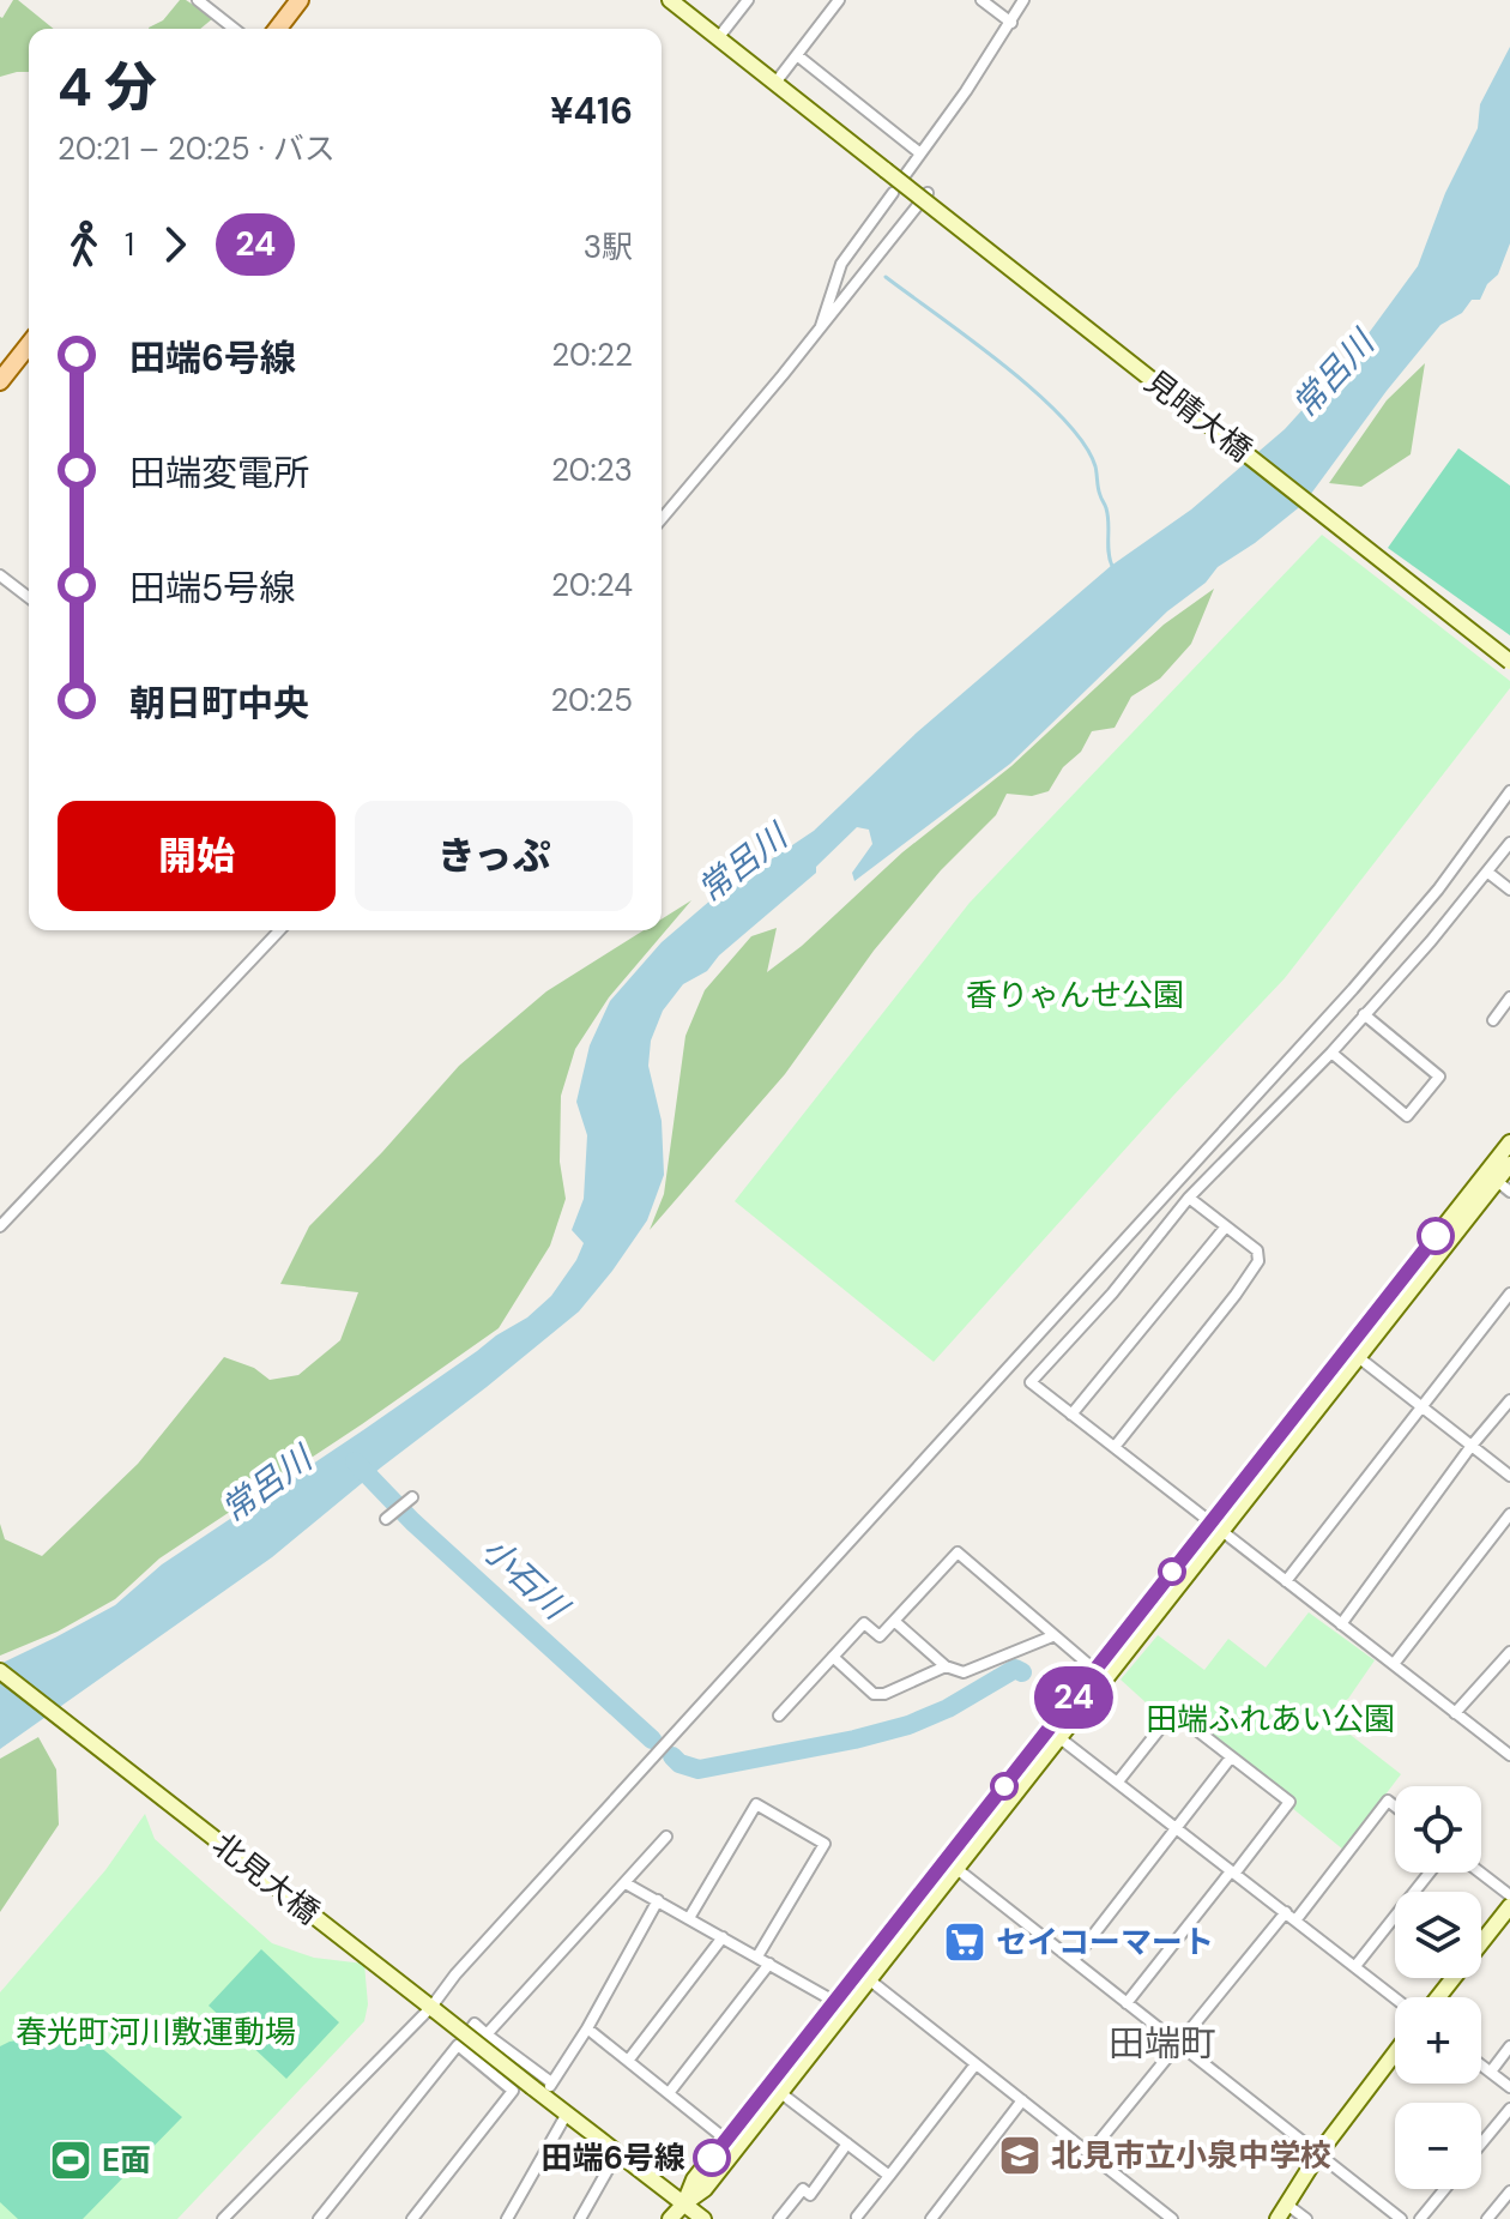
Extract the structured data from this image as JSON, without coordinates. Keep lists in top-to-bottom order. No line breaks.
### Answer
{"streets":{"street":["見晴大橋","北見大橋"]},"districts":["田端町"],"water":["常呂川","小石川"],"parks":["香りゃんせ公園","田端ふれあい公園","春光町河川敷運動場"],"places":{"supermarket":["セイコーマート"],"school or university":["北見市立小泉中学校"],"other":["田端6号線"],"sports":["E面"]},"lines":["bus line 24"],"page":{"on_map":"24","heading":["4 分","20:21 – 20:25 · バス","¥416"],"legs":["1","24","3駅"],"list":[{"name":"田端6号線","value":"20:22"},{"name":"田端変電所","value":"20:23"},{"name":"田端5号線","value":"20:24"},{"name":"朝日町中央","value":"20:25"}],"buttons":["開始","きっぷ"],"map_buttons":["+","−"]}}
